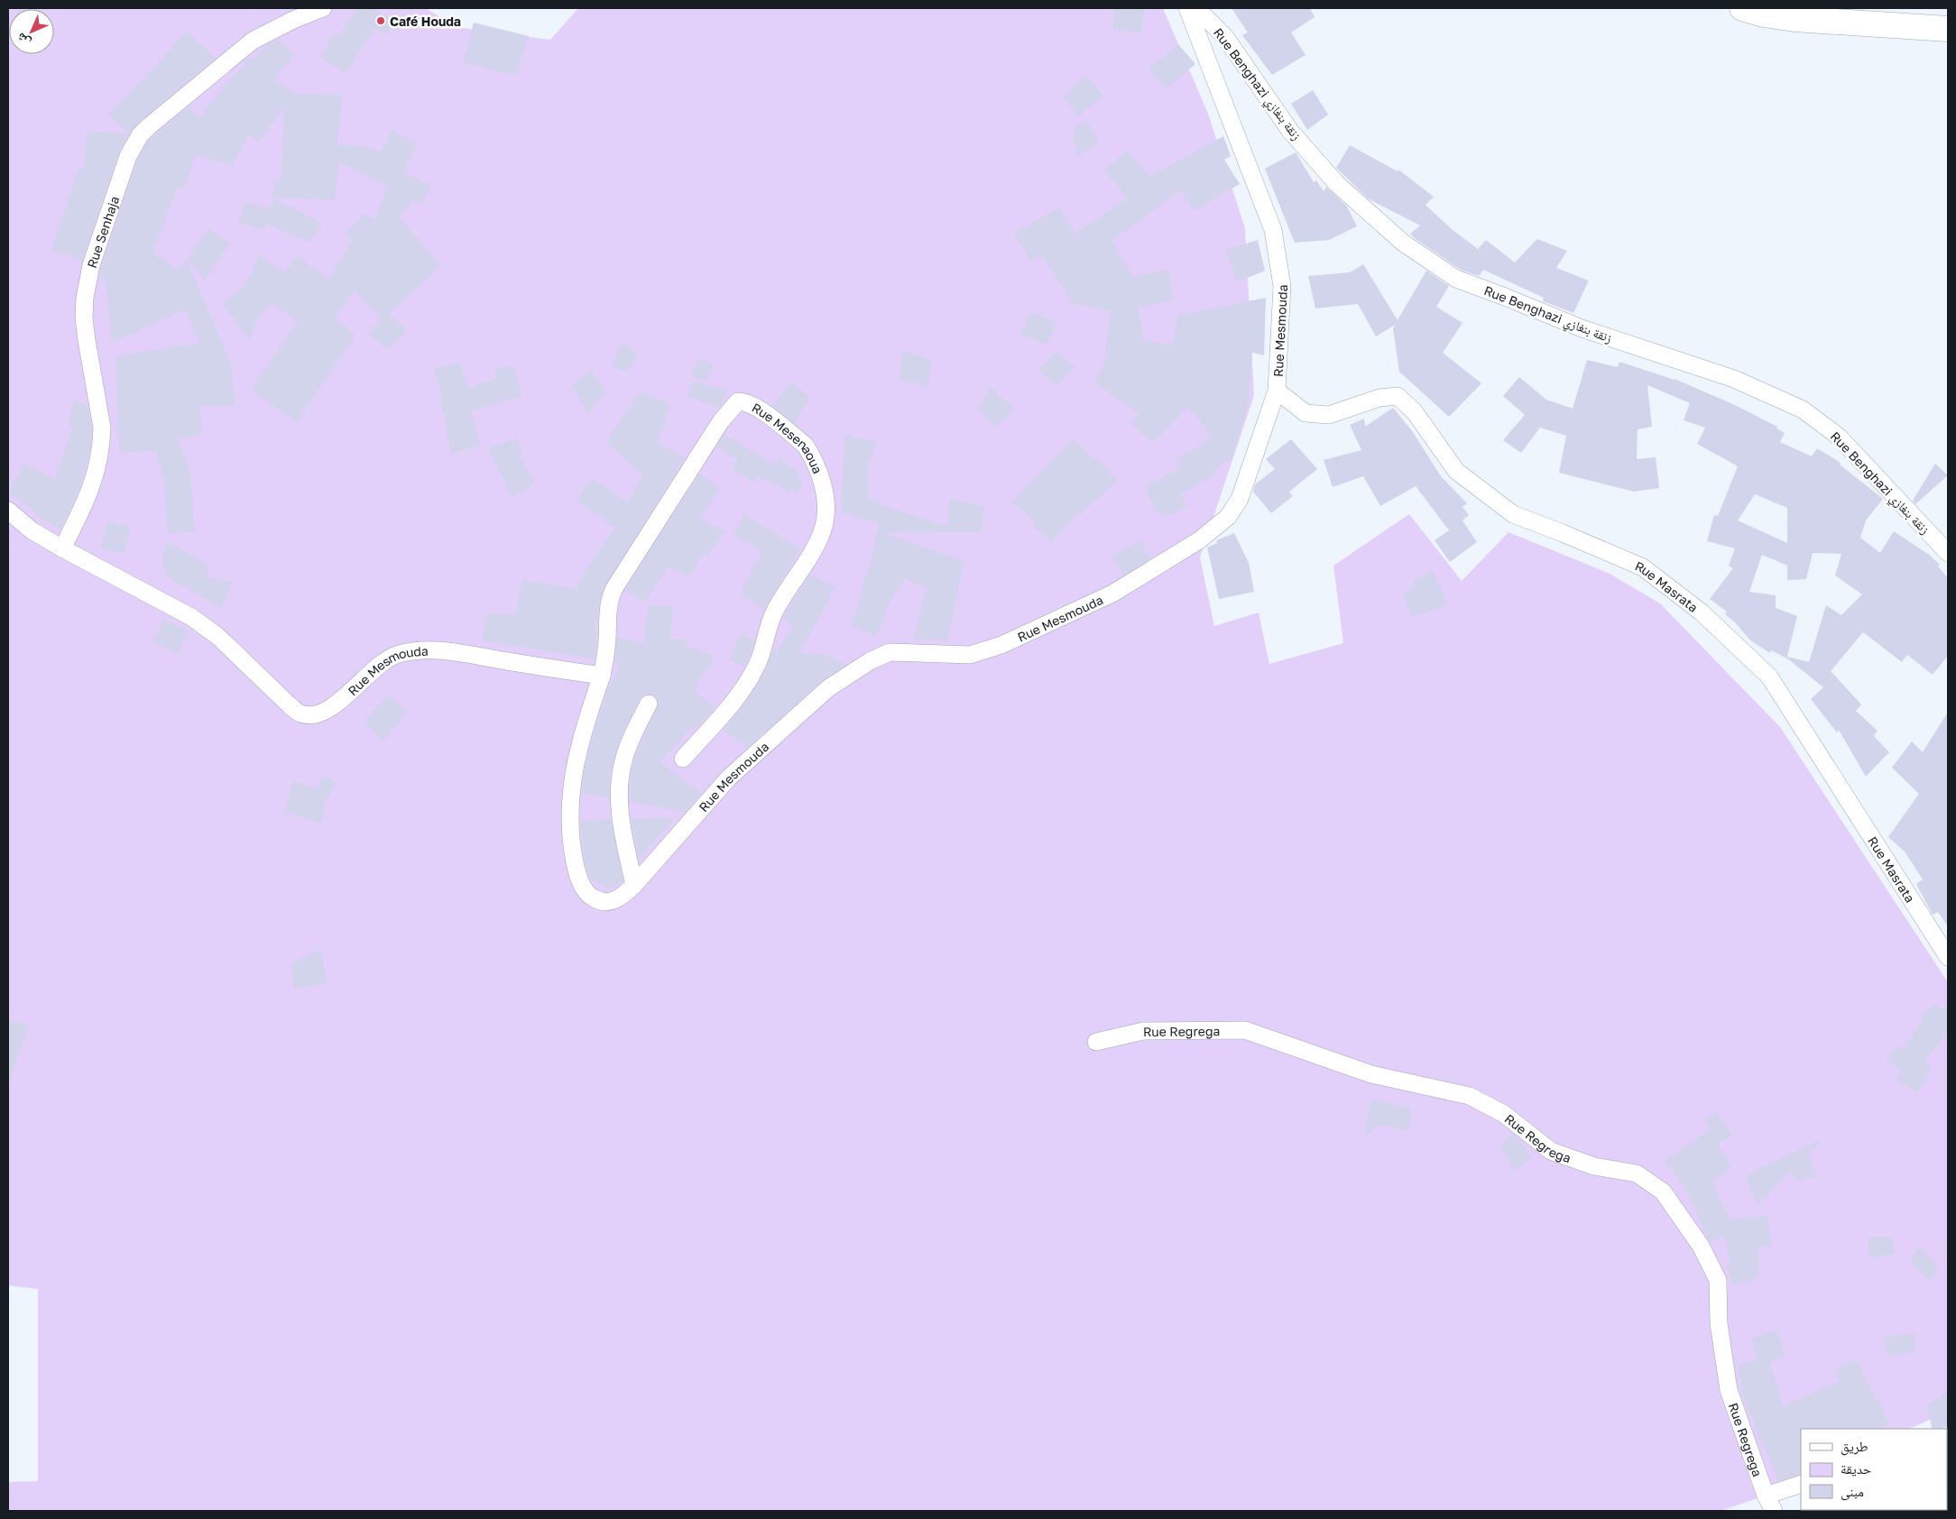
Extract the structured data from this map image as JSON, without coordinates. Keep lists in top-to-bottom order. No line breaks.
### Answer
{"streets":{"street":["Rue Benghazi زنقة بنغازي","Rue Senhaja","Rue Mesmouda","Rue Mesenaoua","Rue Masrata","Rue Regrega"]},"crossings":[["Rue Senhaja","Rue Mesmouda"],["Rue Mesmouda","Rue Mesenaoua"],["Rue Mesmouda","Rue Masrata"]],"places":["Café Houda"],"legend":["طريق","حديقة","مبنى"],"north":"bottom left"}
